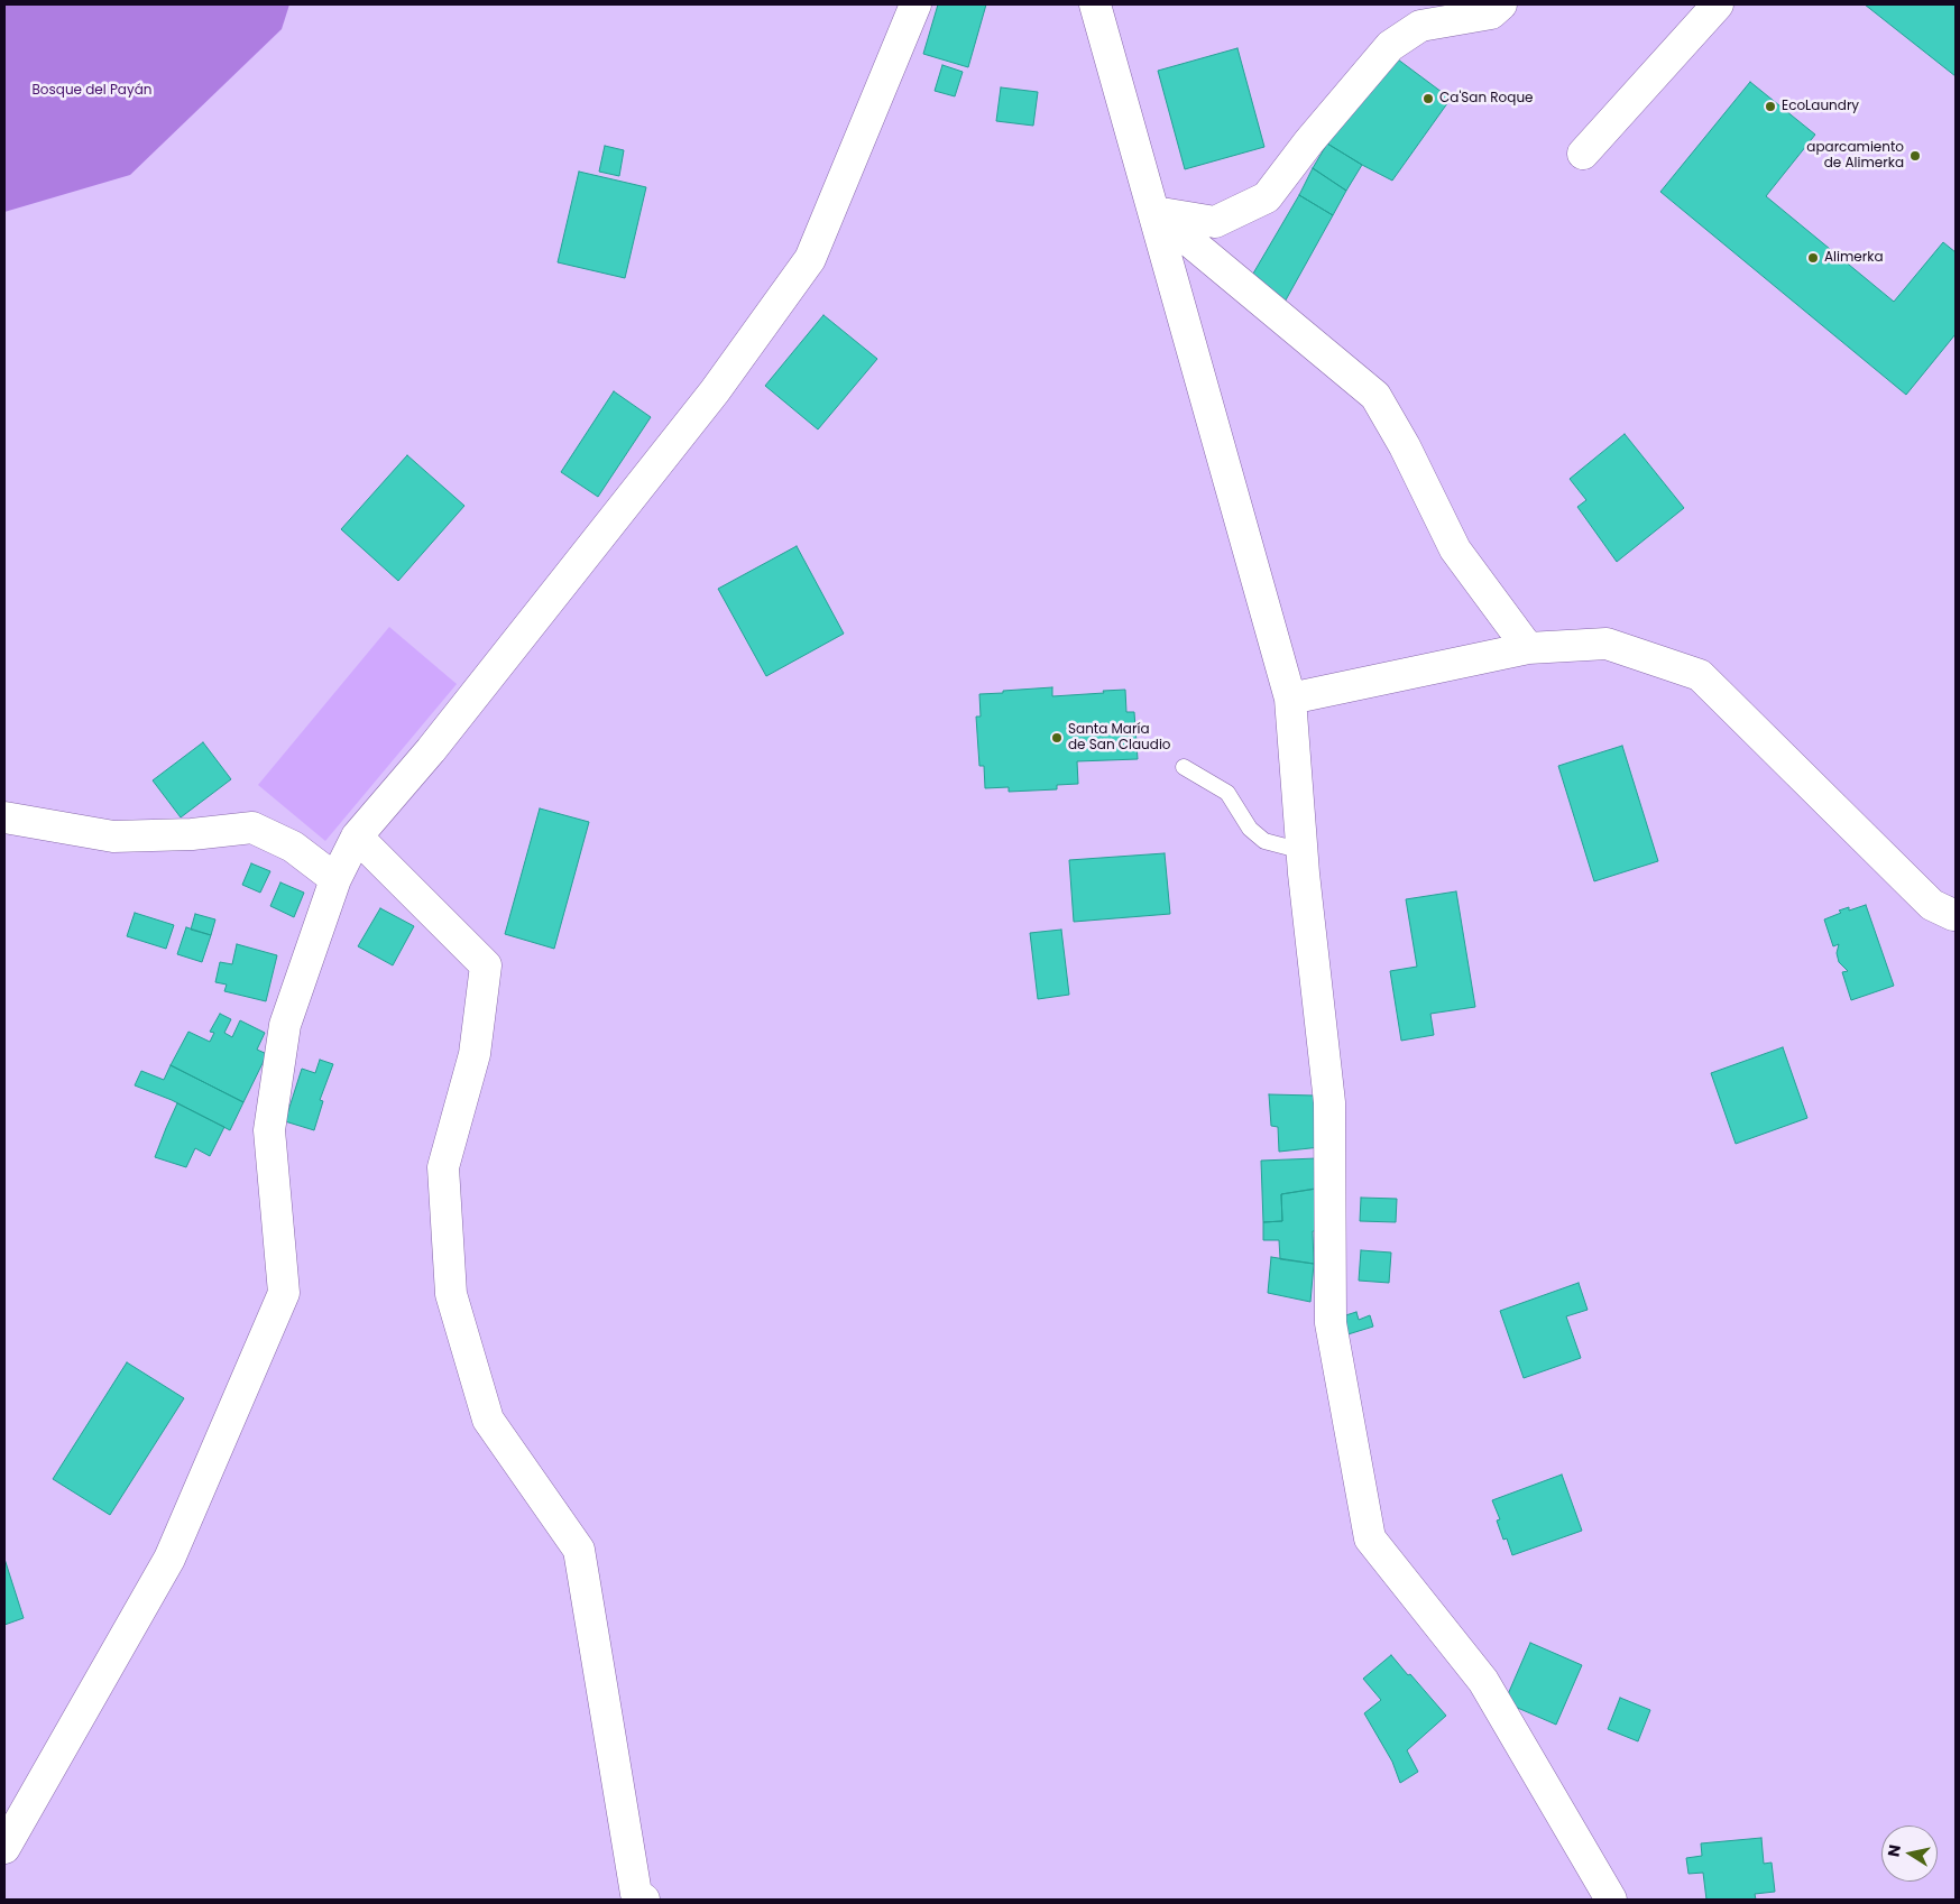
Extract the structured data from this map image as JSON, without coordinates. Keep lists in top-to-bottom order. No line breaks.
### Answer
{"parks":["Bosque del Payán"],"places":["Ca'San Roque","EcoLaundry","aparcamiento de Alimerka","Alimerka","Santa María de San Claudio"],"north":"left"}
